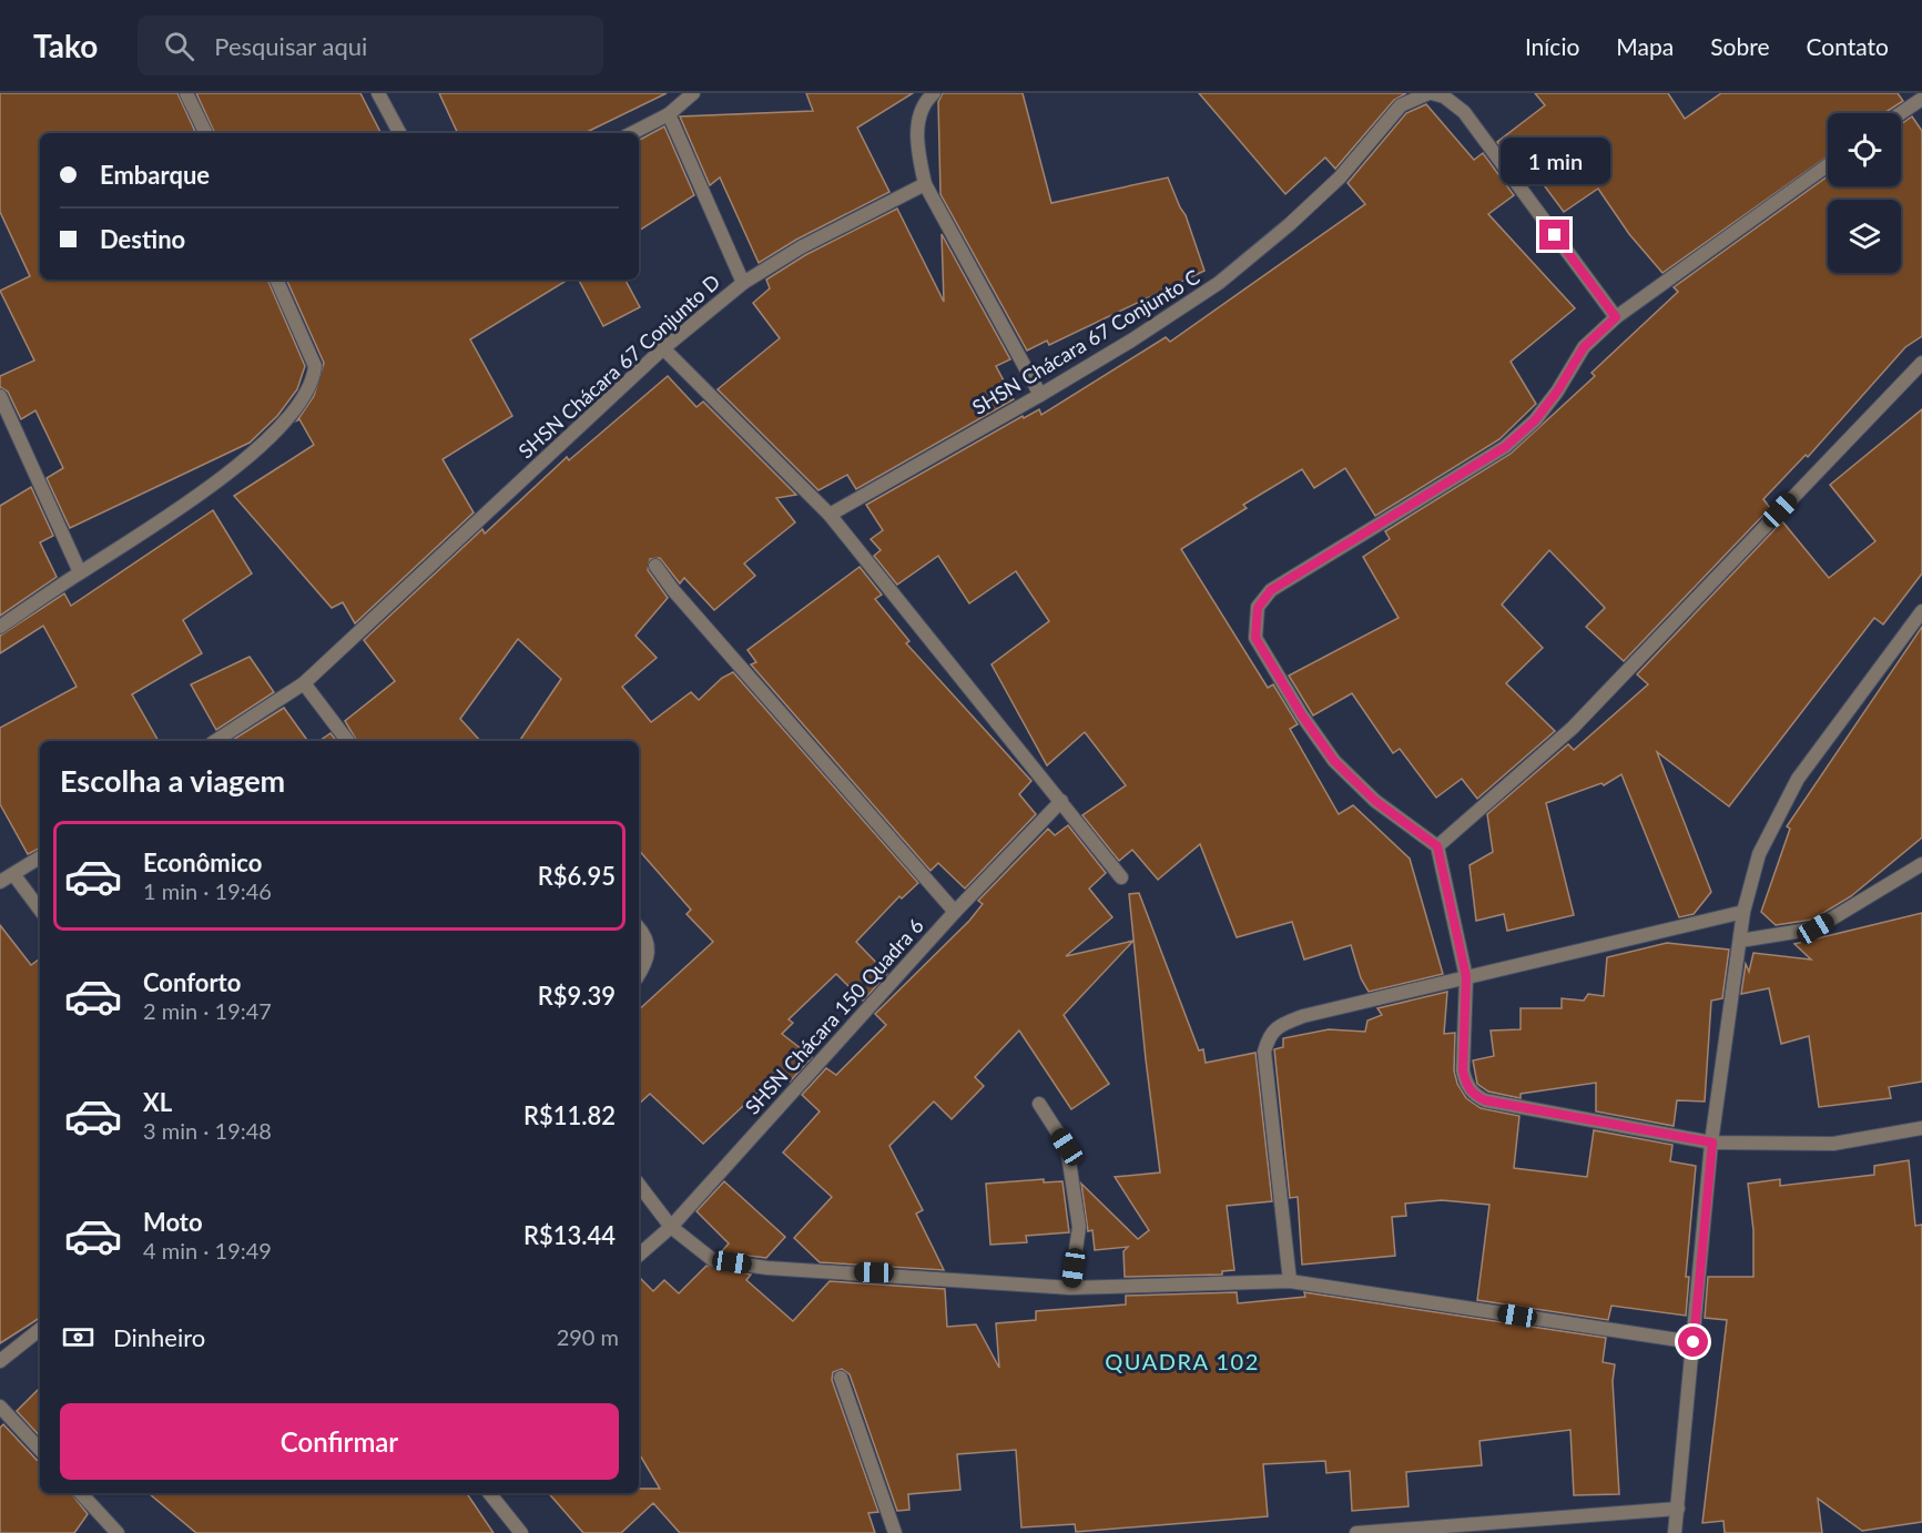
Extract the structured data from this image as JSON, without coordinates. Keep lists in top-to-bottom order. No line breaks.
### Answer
{"streets":{"street":["SHSN Chácara 67 Conjunto C","SHSN Chácara 67 Conjunto D","SHSN Chácara 150 Quadra 6"]},"districts":["QUADRA 102"],"page":{"header":"Tako","search":"Pesquisar aqui","nav":["Início","Mapa","Sobre","Contato"],"banner":["Embarque","Destino"],"bubble":"1 min","heading":"Escolha a viagem","list":[{"name":"Econômico","note":"1 min · 19:46","value":"R$6.95"},{"name":"Conforto","note":"2 min · 19:47","value":"R$9.39"},{"name":"XL","note":"3 min · 19:48","value":"R$11.82"},{"name":"Moto","note":"4 min · 19:49","value":"R$13.44"}],"pay":["Dinheiro","290 m"],"buttons":"Confirmar"}}
